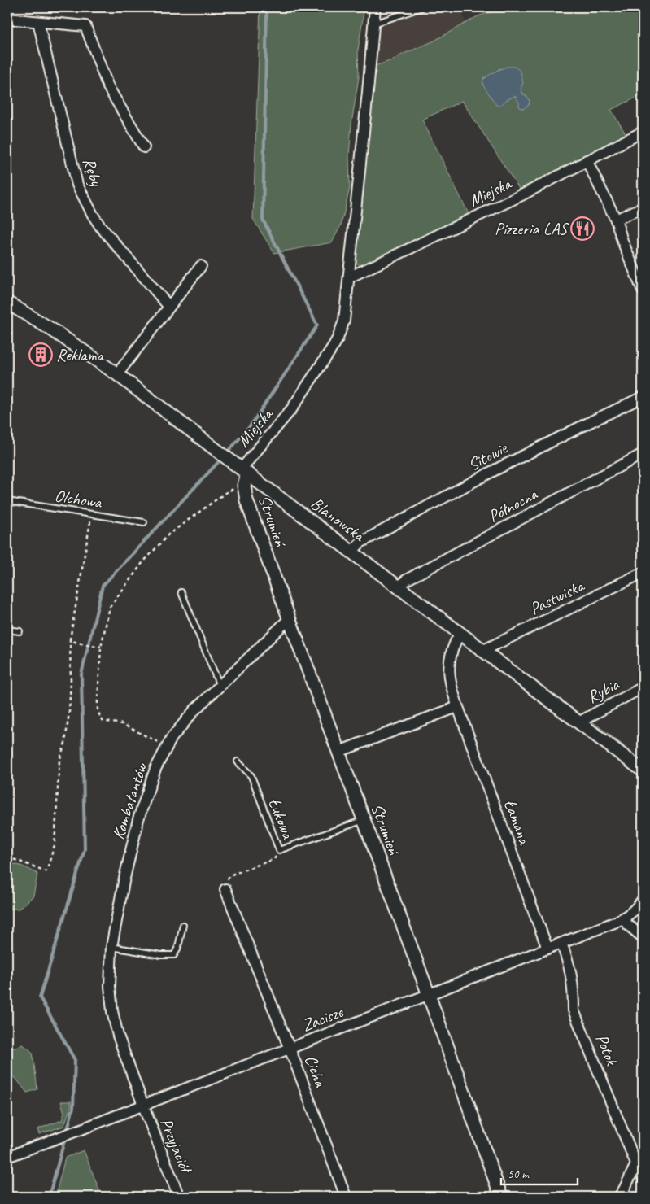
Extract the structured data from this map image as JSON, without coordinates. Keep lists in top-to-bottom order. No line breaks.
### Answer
{"streets":{"street":["Ręby","Miejska","Sitowie","Północna","Blanowska","Strumień","Pastwiska","Rybia","Kombatantów","Łamana","Zacisze","Potok","Cicha","Przyjaciół"],"lane":["Olchowa","Łukowa"]},"crossings":[["Miejska","Blanowska"],["Miejska","Strumień"],["Sitowie","Blanowska"],["Północna","Blanowska"],["Blanowska","Strumień"],["Blanowska","Pastwiska"],["Blanowska","Rybia"],["Blanowska","Łamana"],["Strumień","Kombatantów"],["Strumień","Łukowa"],["Strumień","Zacisze"],["Kombatantów","Zacisze"],["Kombatantów","Przyjaciół"],["Łamana","Zacisze"],["Zacisze","Potok"],["Zacisze","Cicha"],["Zacisze","Przyjaciół"]],"places":{"restaurant":["Pizzeria LAS"],"building":["Reklama"]},"scale_bar":"50 m"}
